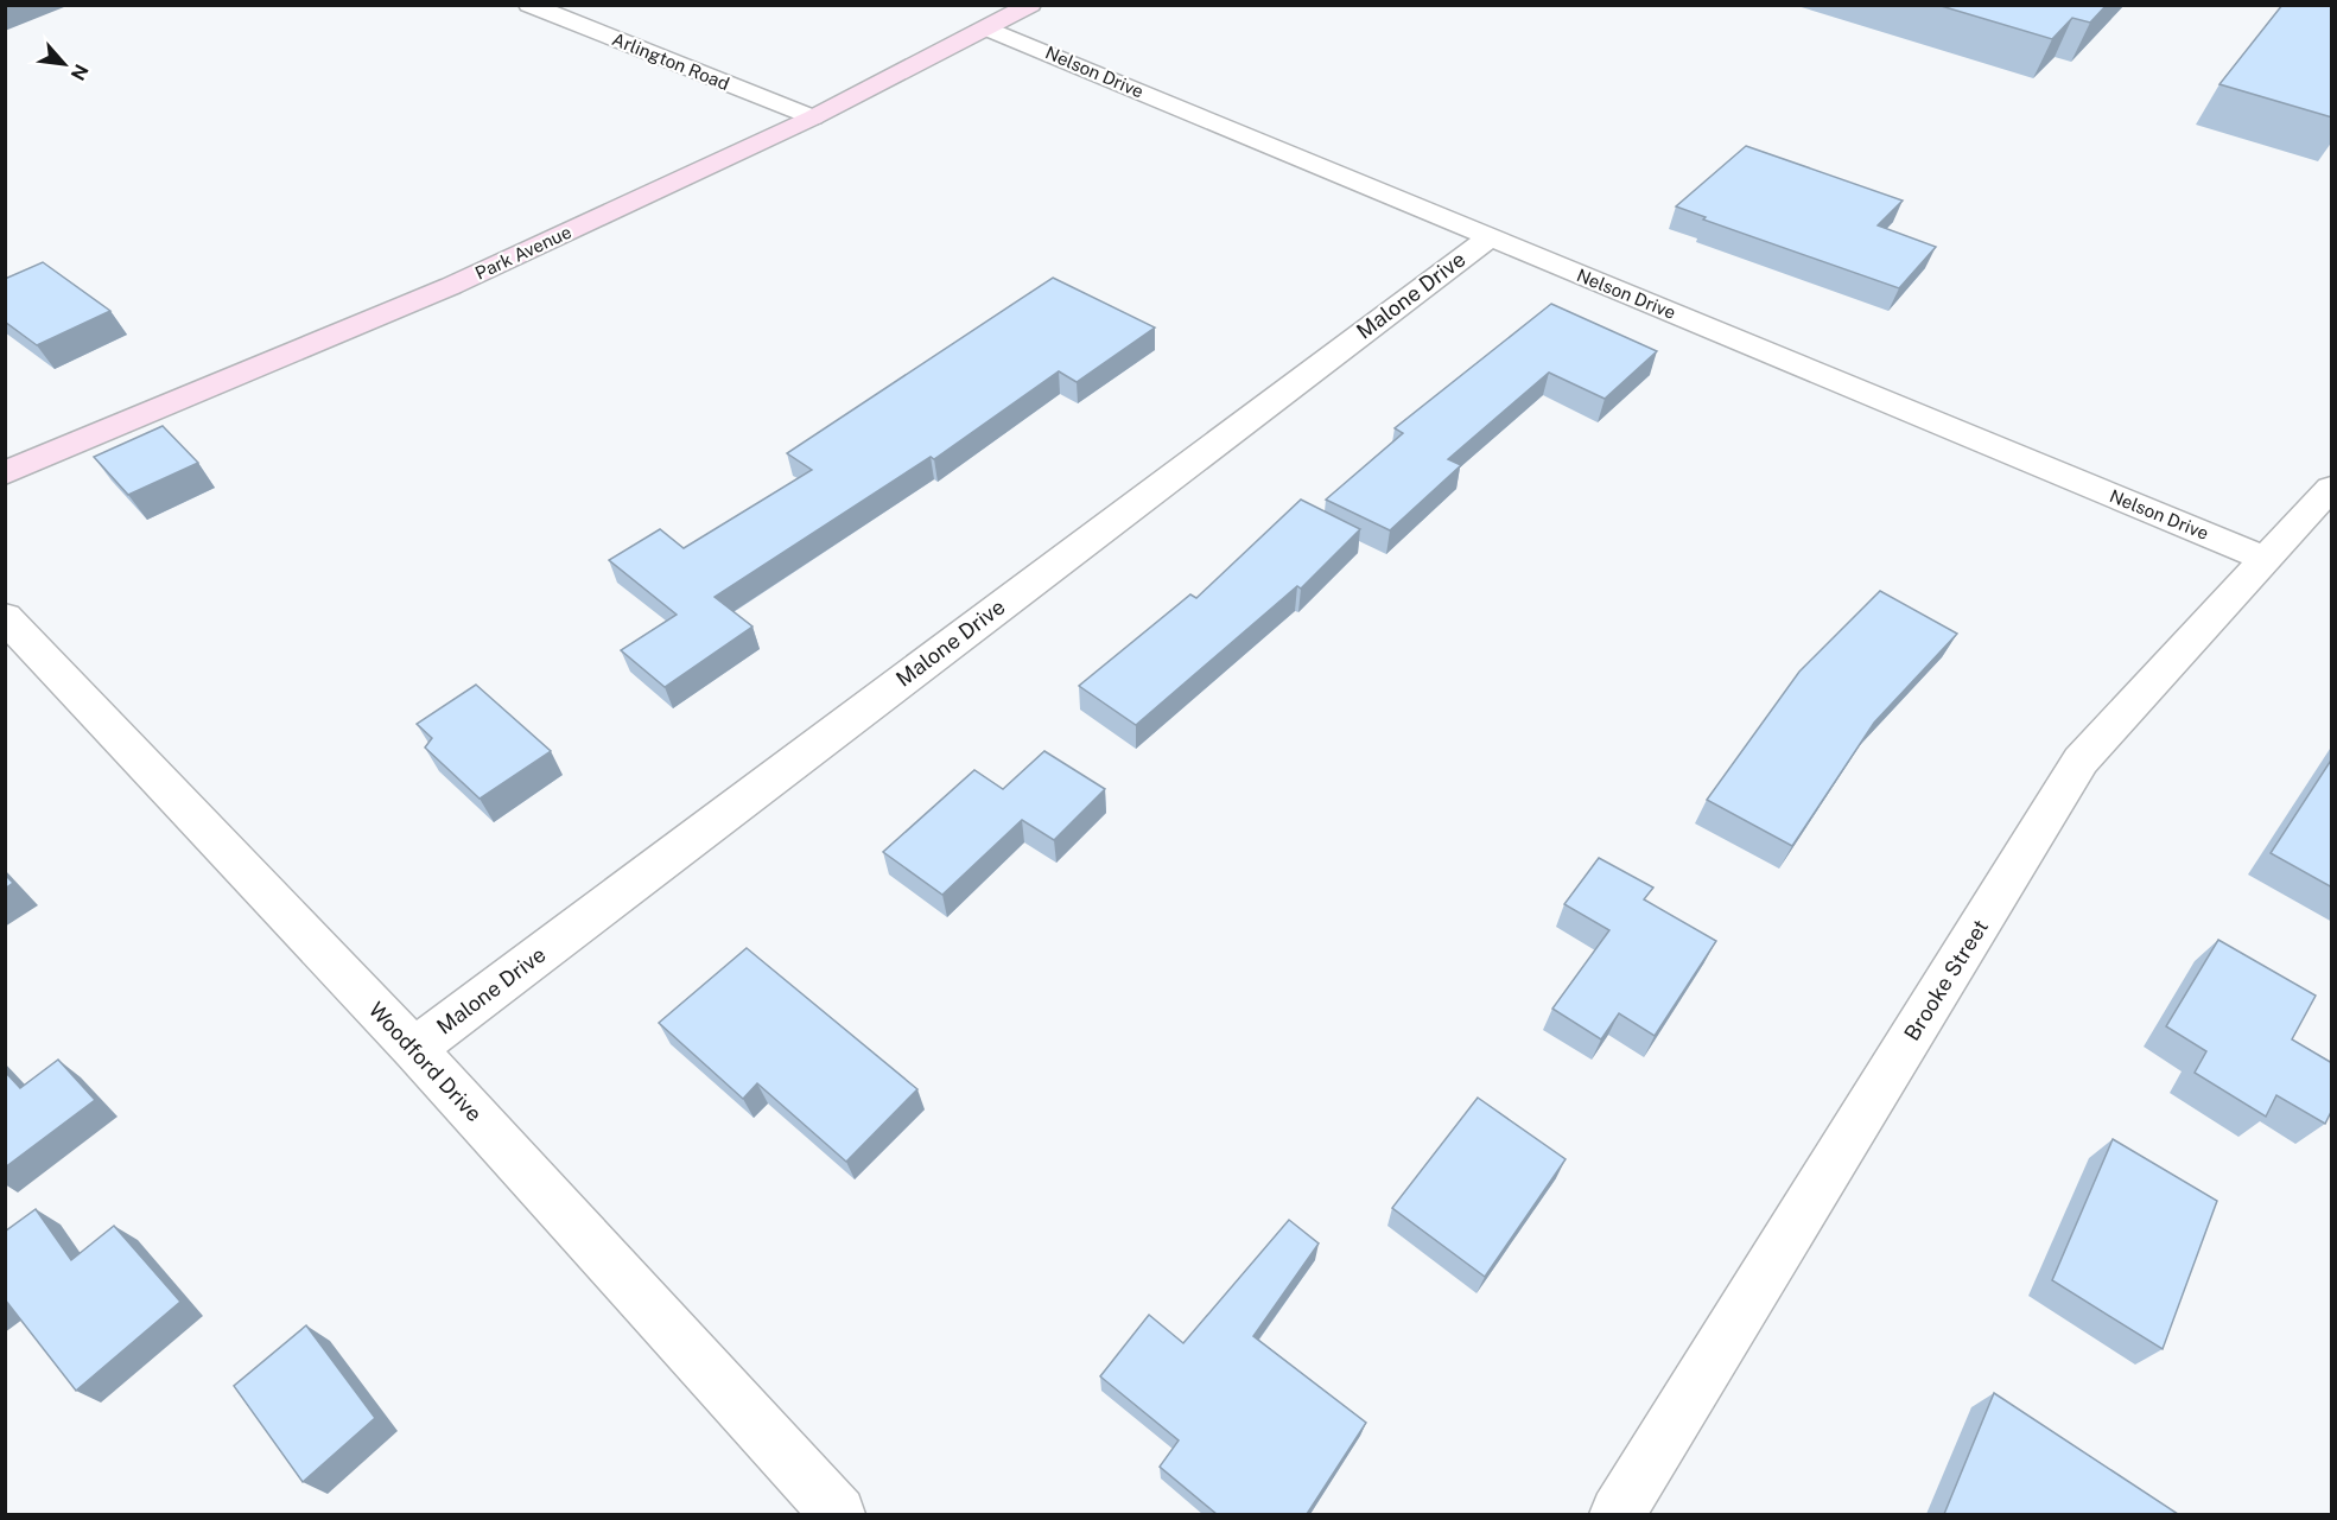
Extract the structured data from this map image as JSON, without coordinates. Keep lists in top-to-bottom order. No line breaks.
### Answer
{"streets":{"street":["Arlington Road","Nelson Drive","Park Avenue","Malone Drive","Brooke Street","Woodford Drive"]},"crossings":[["Arlington Road","Park Avenue"],["Nelson Drive","Park Avenue"],["Nelson Drive","Malone Drive"],["Nelson Drive","Brooke Street"],["Malone Drive","Woodford Drive"]],"north":"bottom right"}
